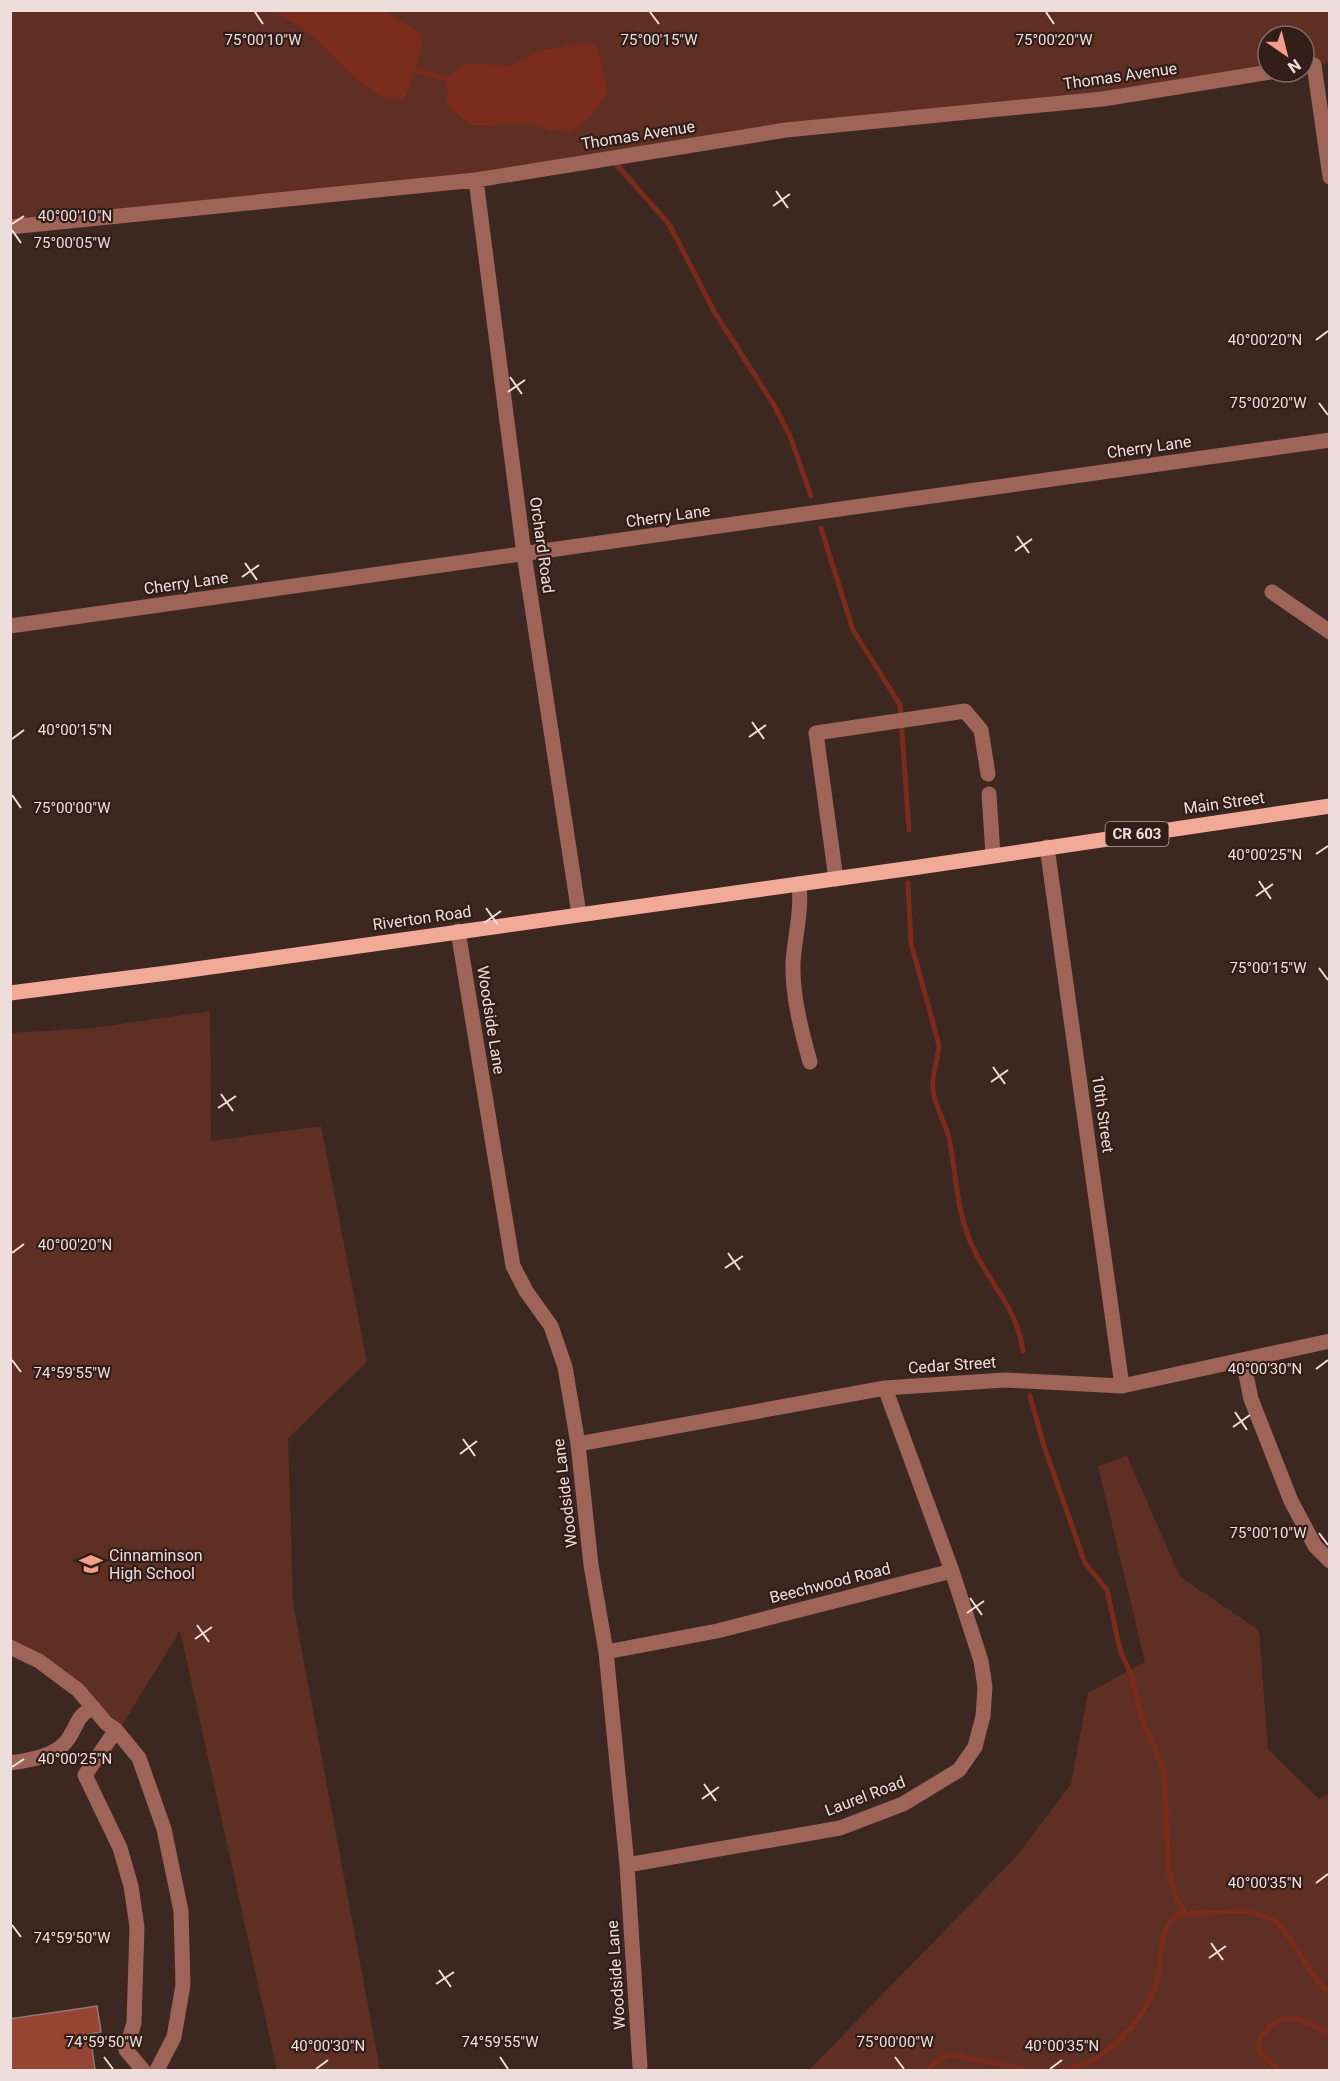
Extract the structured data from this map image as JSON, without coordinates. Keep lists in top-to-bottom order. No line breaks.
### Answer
{"streets":{"main road":["Main Street","CR 603","Riverton Road"],"street":["Thomas Avenue","Cherry Lane","Orchard Road","Woodside Lane","10th Street","Cedar Street","Beechwood Road","Laurel Road"]},"crossings":[["Thomas Avenue","Orchard Road"],["Cherry Lane","Orchard Road"],["Orchard Road","Riverton Road"],["Main Street","Riverton Road"],["Main Street","10th Street"],["Riverton Road","Woodside Lane"],["Woodside Lane","Cedar Street"],["Woodside Lane","Beechwood Road"],["Woodside Lane","Laurel Road"],["10th Street","Cedar Street"],["Cedar Street","Laurel Road"],["Beechwood Road","Laurel Road"]],"places":{"school or university":["Cinnaminson High School"]},"north":"bottom right","coordinates":["75°00'10\"W","75°00'15\"W","75°00'20\"W","40°00'10\"N","75°00'05\"W","40°00'20\"N","40°00'15\"N","75°00'00\"W","40°00'25\"N","40°00'30\"N","74°59'55\"W","40°00'35\"N","74°59'50\"W"]}
